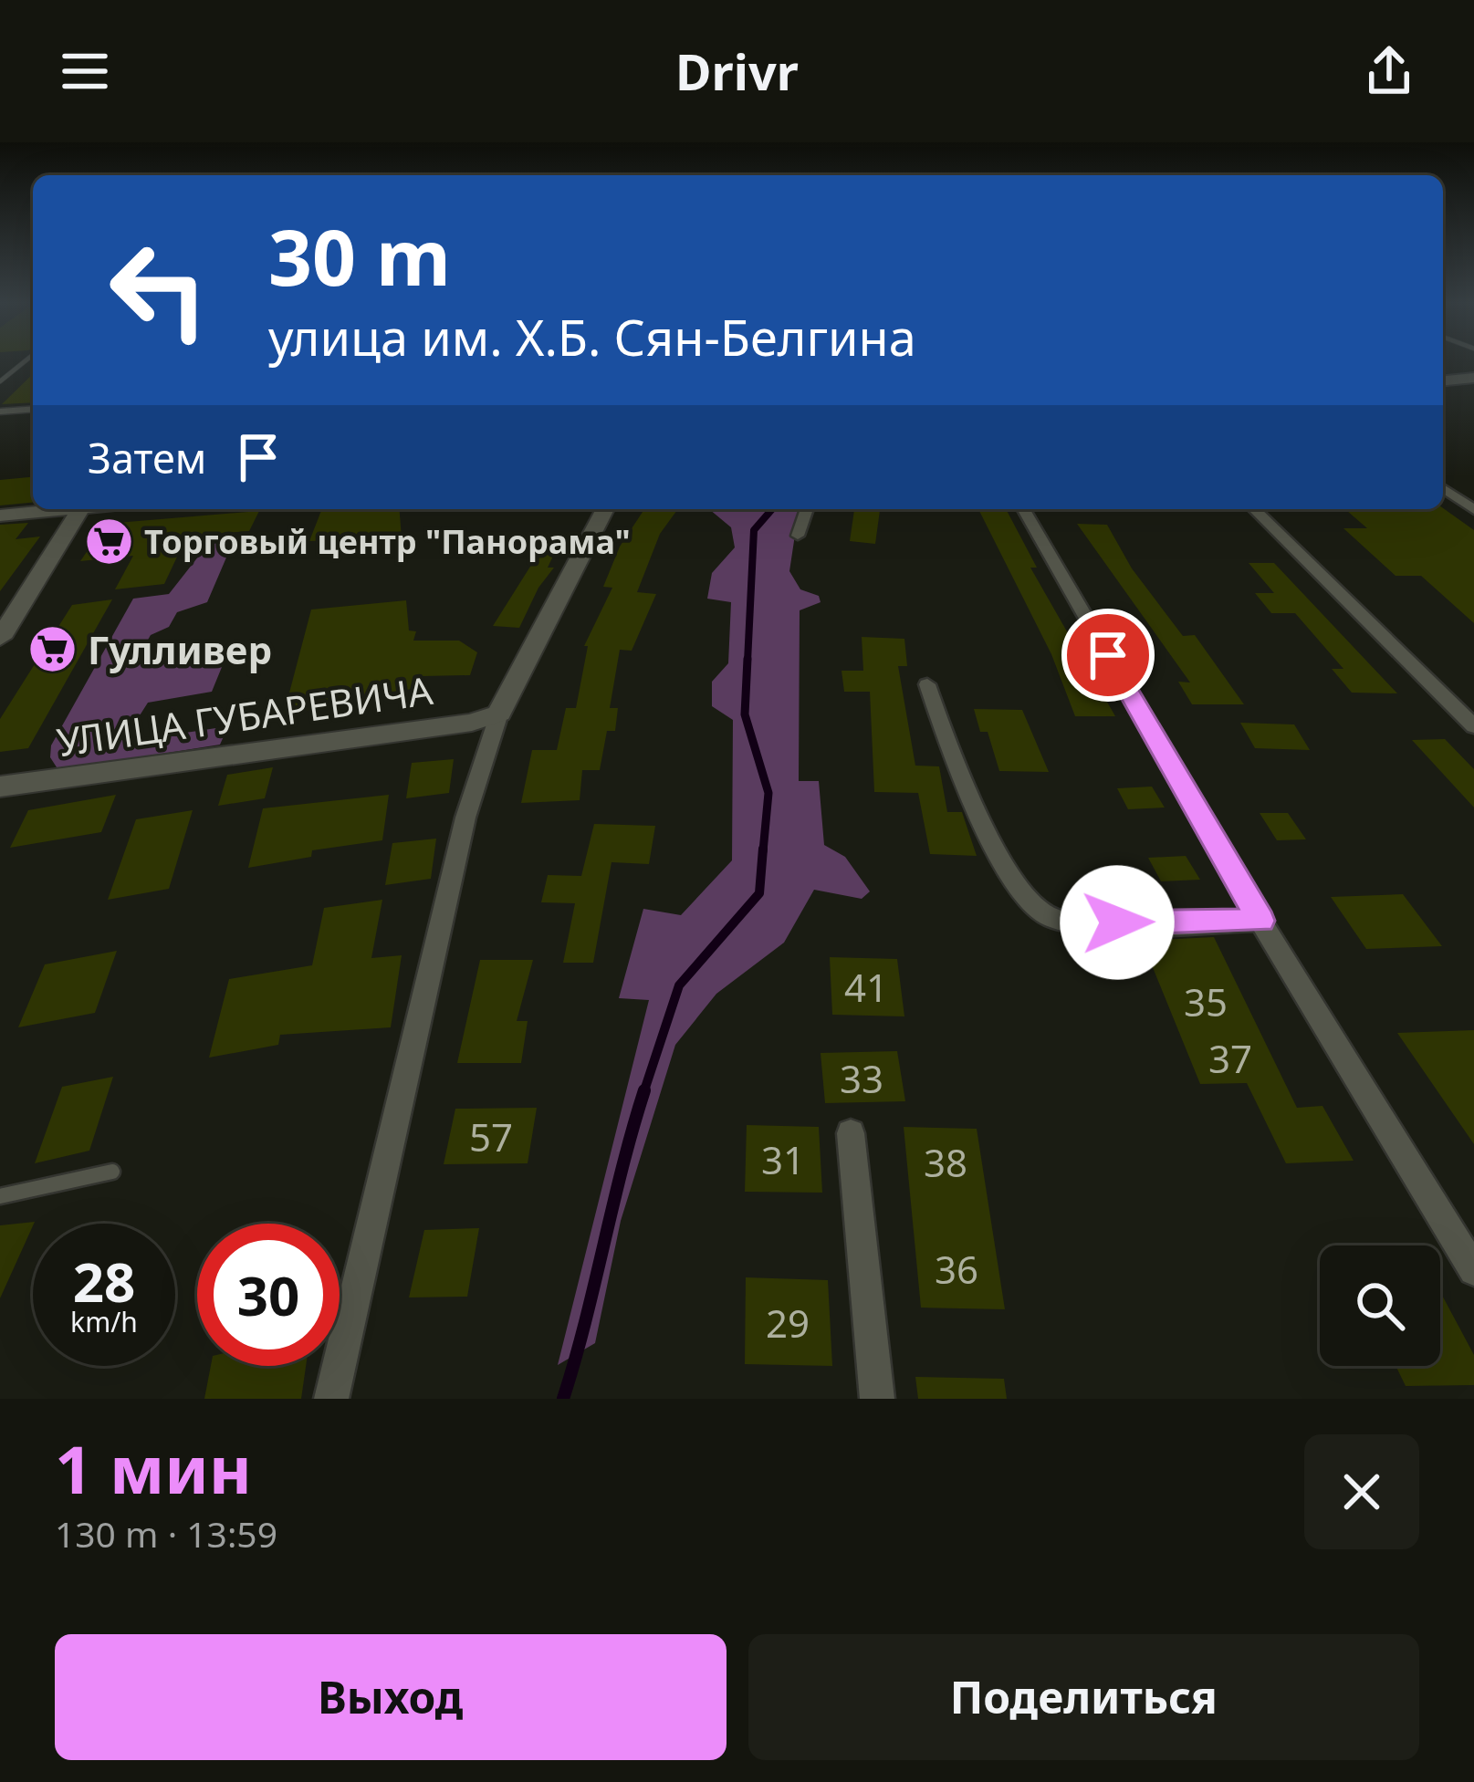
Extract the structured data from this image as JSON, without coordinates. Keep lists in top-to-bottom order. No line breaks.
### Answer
{"streets":{"street":["УЛИЦА ГУБАРЕВИЧА"]},"places":{"supermarket":["Торговый центр \"Панорама\"","Гулливер"]},"house_numbers":["41","35","37","33","57","31","38","36","29"],"page":{"header":"Drivr","turn":["30 m","улица им. Х.Б. Сян-Белгина"],"then":"Затем","speed":"28 km/h","limit":"30","heading":["1 мин","130 m · 13:59"],"buttons":["Выход","Поделиться"]}}
